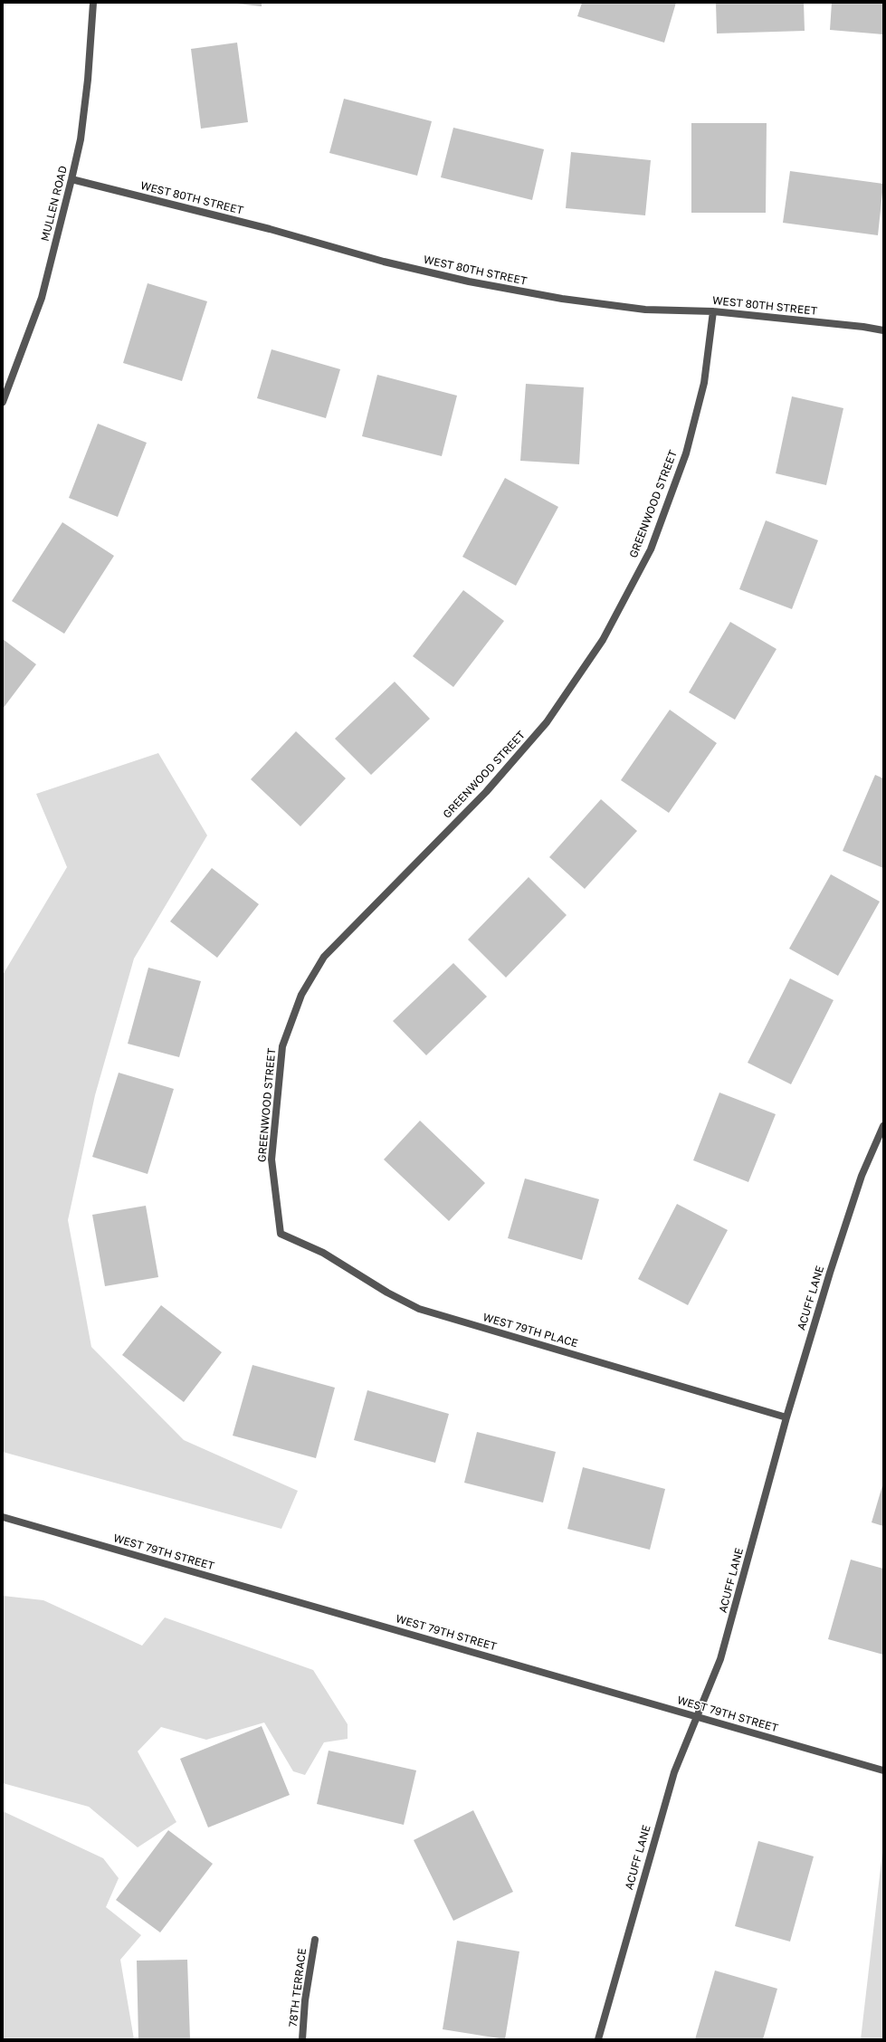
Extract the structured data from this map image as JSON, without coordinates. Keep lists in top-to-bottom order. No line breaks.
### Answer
{"streets":{"street":["WEST 80TH STREET","MULLEN ROAD","GREENWOOD STREET","ACUFF LANE","WEST 79TH PLACE","WEST 79TH STREET","78TH TERRACE"]},"crossings":[["WEST 80TH STREET","MULLEN ROAD"],["WEST 80TH STREET","GREENWOOD STREET"],["GREENWOOD STREET","WEST 79TH PLACE"],["ACUFF LANE","WEST 79TH PLACE"],["ACUFF LANE","WEST 79TH STREET"]]}
